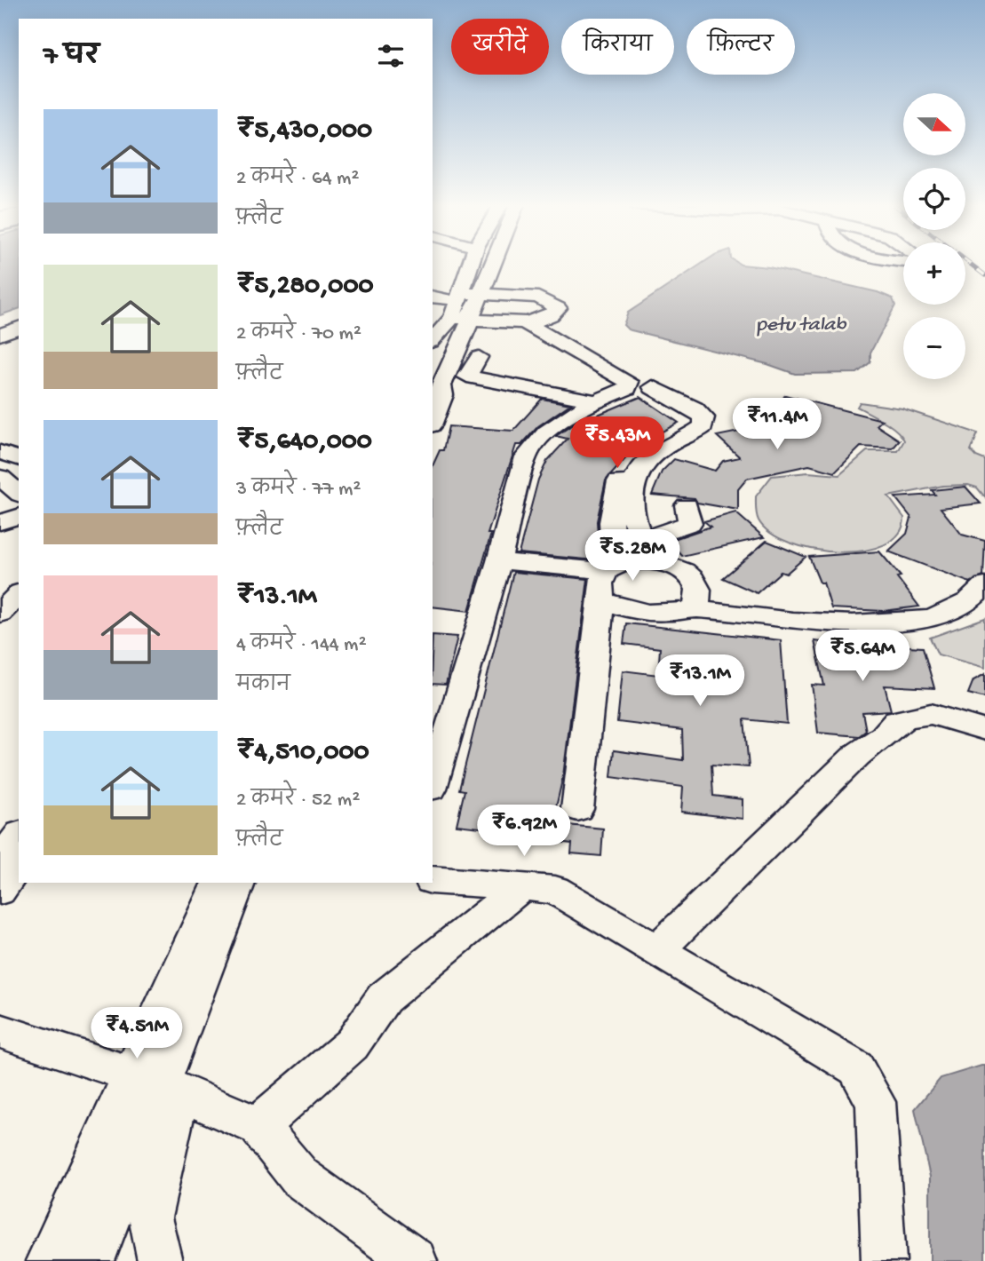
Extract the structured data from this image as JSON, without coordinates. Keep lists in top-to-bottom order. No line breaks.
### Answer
{"water":["petu talab"],"north":"right","page":{"chip":["खरीदें","किराया","फ़िल्टर"],"heading":"7 घर","map_buttons":["+","−"],"list":[{"name":"₹5,430,000","note":"2 कमरे · 64 m² · फ़्लैट"},{"name":"₹5,280,000","note":"2 कमरे · 70 m² · फ़्लैट"},{"name":"₹5,640,000","note":"3 कमरे · 77 m² · फ़्लैट"},{"name":"₹13.1M","note":"4 कमरे · 144 m² · मकान"},{"name":"₹4,510,000","note":"2 कमरे · 52 m² · फ़्लैट"}],"price":["₹11.4M","₹5.43M","₹5.28M","₹5.64M","₹13.1M","₹6.92M","₹4.51M"]}}
